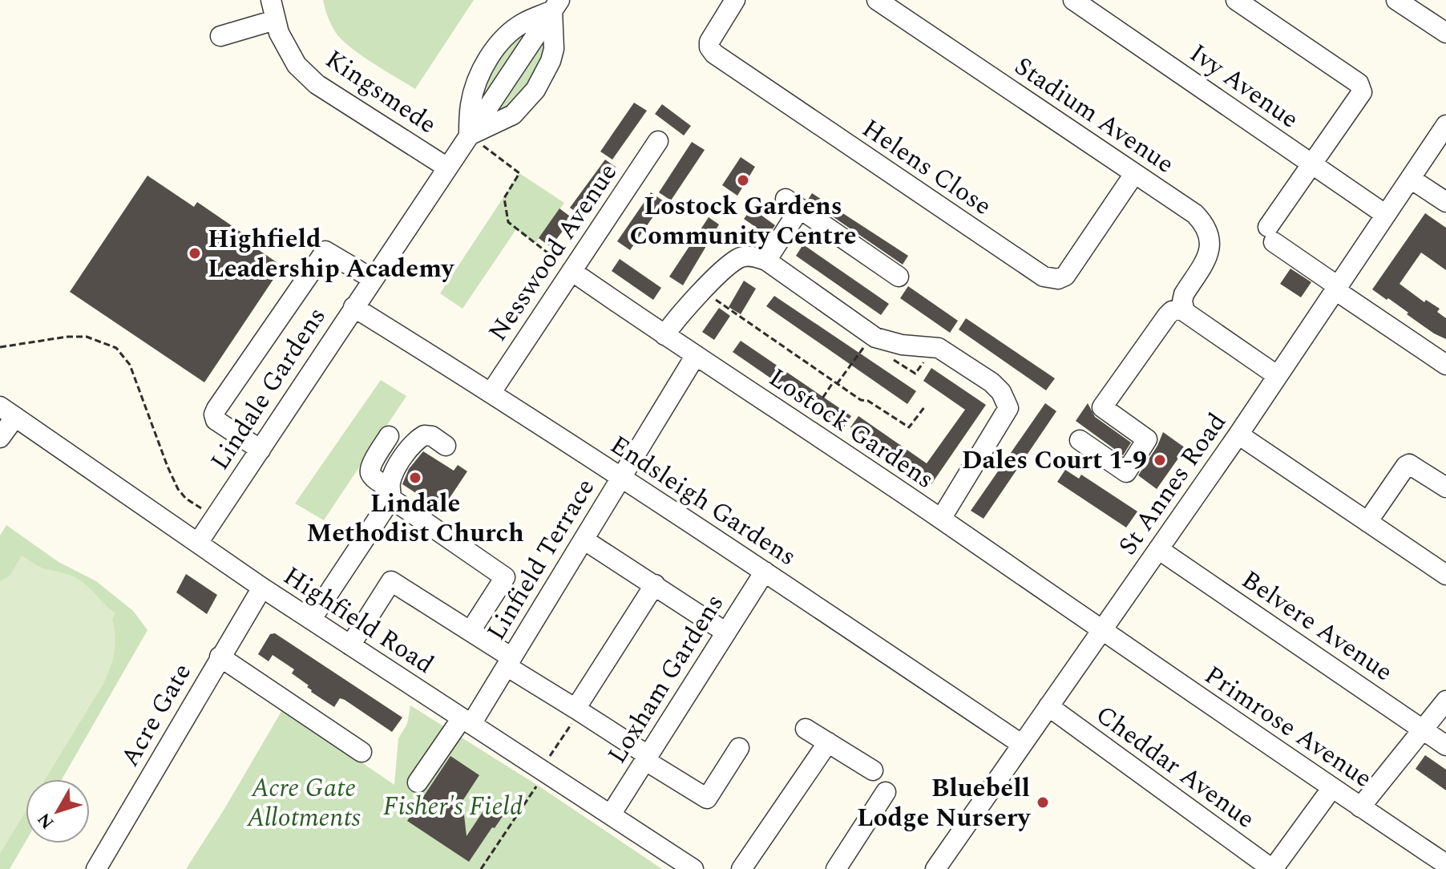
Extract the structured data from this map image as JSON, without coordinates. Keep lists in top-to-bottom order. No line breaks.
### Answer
{"streets":{"street":["Ivy Avenue","Kingsmede","Stadium Avenue","Helens Close","Nesswood Avenue","Lindale Gardens","Lostock Gardens","St Annes Road","Endsleigh Gardens","Linfield Terrace","Highfield Road","Belvere Avenue","Loxham Gardens","Acre Gate","Primrose Avenue","Cheddar Avenue"]},"crossings":[["Ivy Avenue","St Annes Road"],["Kingsmede","Lindale Gardens"],["Stadium Avenue","Helens Close"],["Nesswood Avenue","Lostock Gardens"],["Nesswood Avenue","Endsleigh Gardens"],["Lindale Gardens","Endsleigh Gardens"],["Lindale Gardens","Highfield Road"],["Lostock Gardens","St Annes Road"],["Lostock Gardens","Linfield Terrace"],["Lostock Gardens","Primrose Avenue"],["St Annes Road","Endsleigh Gardens"],["St Annes Road","Belvere Avenue"],["St Annes Road","Primrose Avenue"],["St Annes Road","Cheddar Avenue"],["Endsleigh Gardens","Linfield Terrace"],["Endsleigh Gardens","Loxham Gardens"],["Linfield Terrace","Highfield Road"],["Highfield Road","Loxham Gardens"],["Highfield Road","Acre Gate"]],"parks":["Acre Gate Allotments","Fisher's Field"],"places":["Lostock Gardens Community Centre","Highfield Leadership Academy","Dales Court 1-9","Lindale Methodist Church","Bluebell Lodge Nursery"],"north":"bottom left"}
